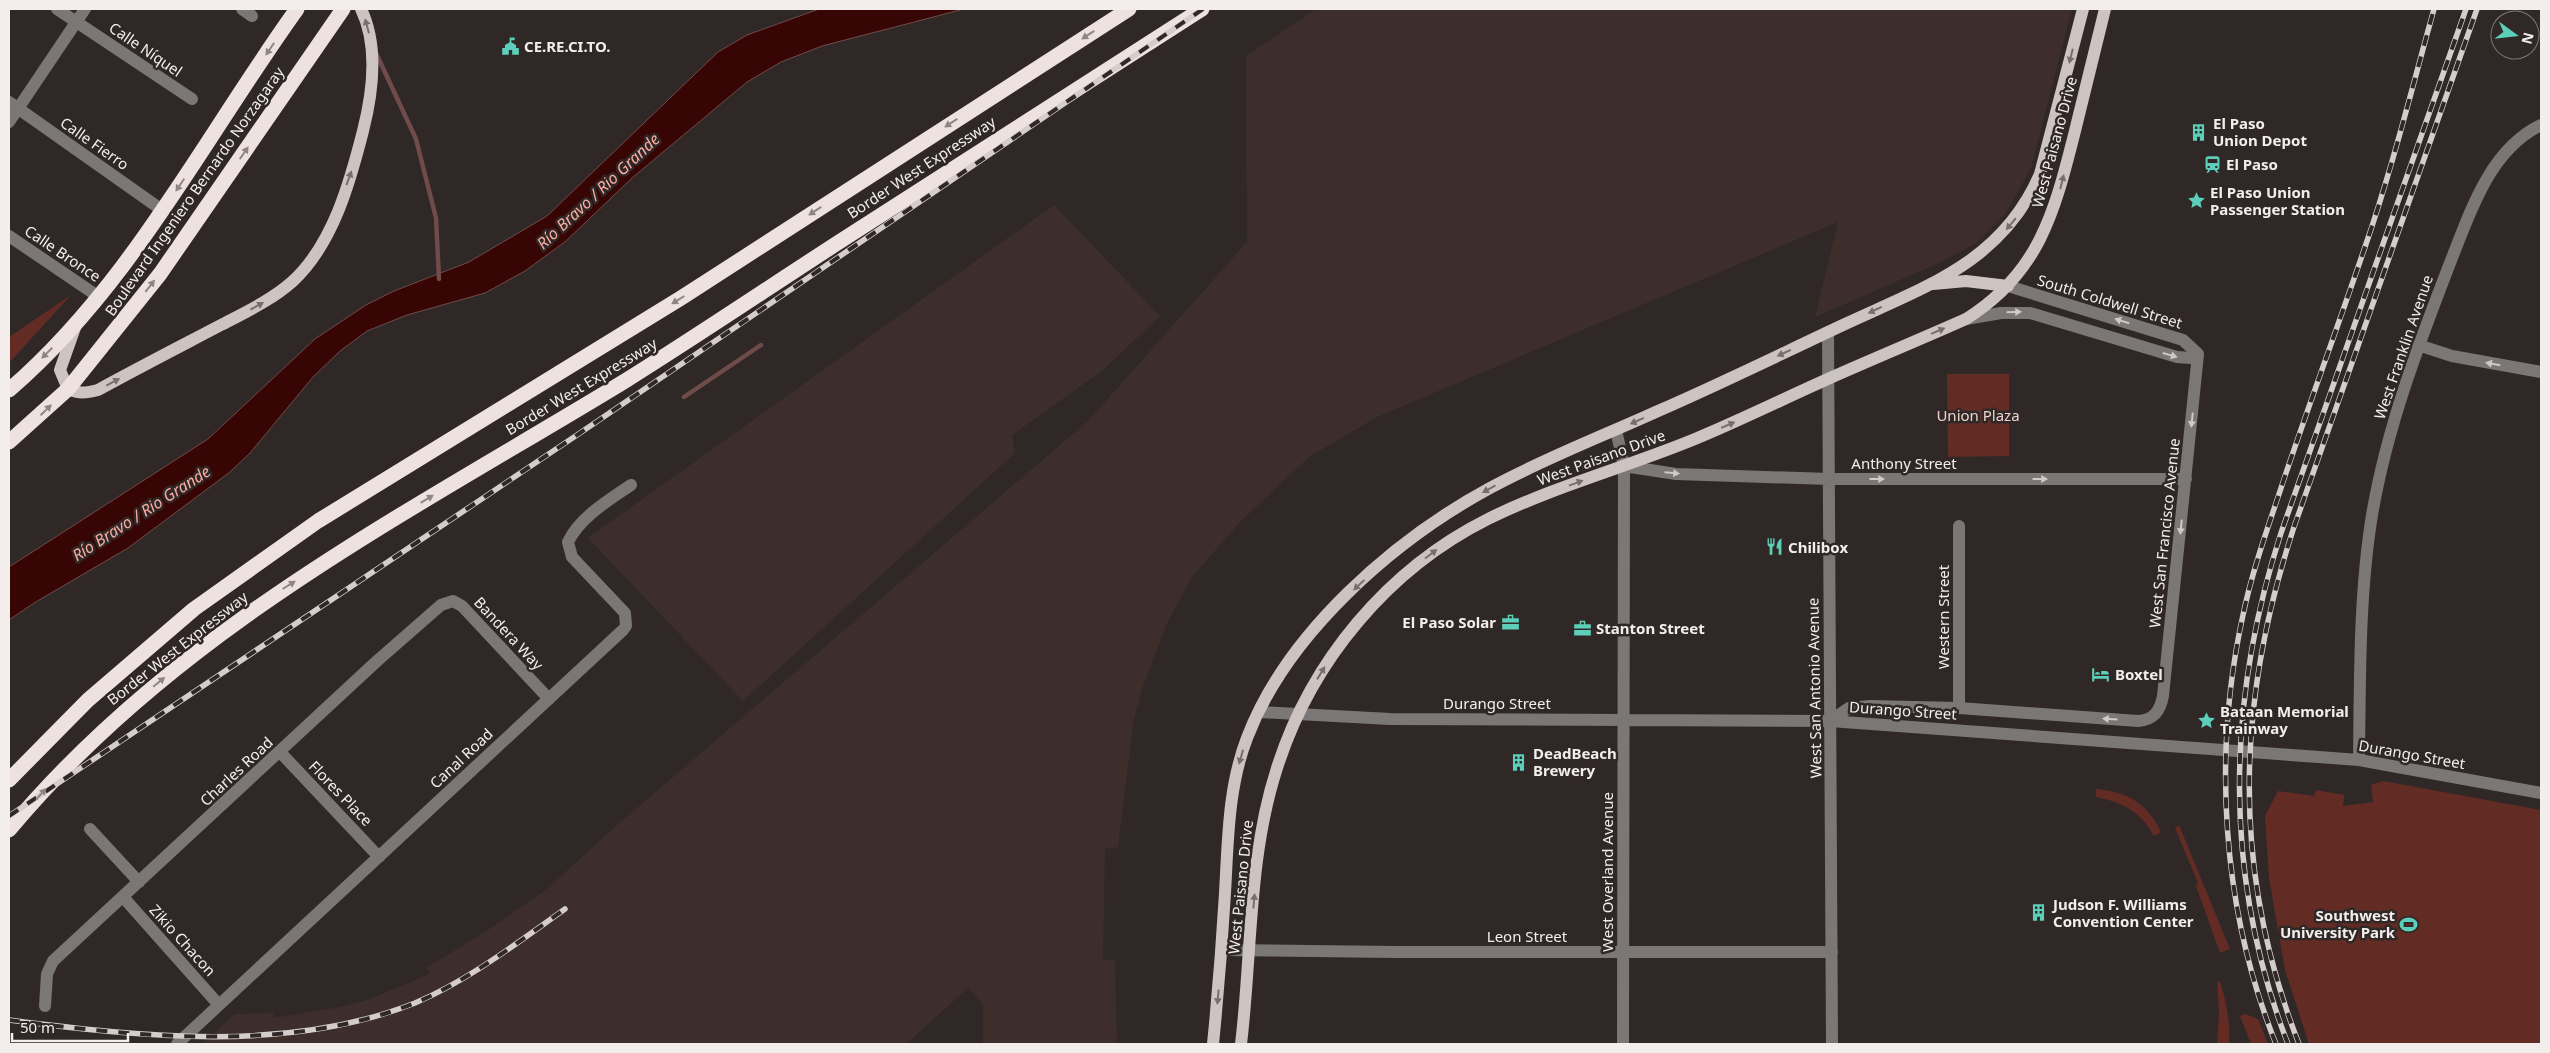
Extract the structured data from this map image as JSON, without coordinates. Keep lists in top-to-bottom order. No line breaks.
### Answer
{"streets":{"highway":["Border West Expressway","Boulevard Ingeniero Bernardo Norzagaray"],"main road":["West Paisano Drive"],"street":["Calle Níquel","Calle Fierro","Calle Bronce","South Coldwell Street","West Franklin Avenue","Anthony Street","West San Francisco Avenue","Western Street","Bandera Way","West San Antonio Avenue","Durango Street","Canal Road","Charles Road","Flores Place","West Overland Avenue","Leon Street","Zikio Chacon"]},"crossings":[["West Paisano Drive","South Coldwell Street"],["West Paisano Drive","Anthony Street"],["West Paisano Drive","West San Antonio Avenue"],["West Paisano Drive","Durango Street"],["West Paisano Drive","West Overland Avenue"],["West Paisano Drive","Leon Street"],["Calle Fierro","Boulevard Ingeniero Bernardo Norzagaray"],["Boulevard Ingeniero Bernardo Norzagaray","Calle Bronce"],["South Coldwell Street","West San Francisco Avenue"],["West Franklin Avenue","Durango Street"],["Anthony Street","West San Francisco Avenue"],["Anthony Street","West San Antonio Avenue"],["Anthony Street","West Overland Avenue"],["West San Francisco Avenue","Western Street"],["Bandera Way","Canal Road"],["Bandera Way","Charles Road"],["West San Antonio Avenue","Durango Street"],["West San Antonio Avenue","Leon Street"],["Durango Street","West Overland Avenue"],["Canal Road","Flores Place"],["Canal Road","Zikio Chacon"],["Charles Road","Flores Place"],["Charles Road","Zikio Chacon"],["West Overland Avenue","Leon Street"]],"one_way":["Anthony Street"],"water":["Río Bravo / Rio Grande"],"parks":["Union Plaza"],"places":{"public building":["CE.RE.CI.TO."],"building":["El Paso Union Depot","DeadBeach Brewery","Judson F. Williams Convention Center"],"station":["El Paso"],"place":["El Paso Union Passenger Station","Bataan Memorial Trainway"],"restaurant":["Chilibox"],"office":["El Paso Solar","Stanton Street"],"hotel":["Boxtel"],"sports":["Southwest University Park"]},"scale_bar":"50 m","north":"right"}
